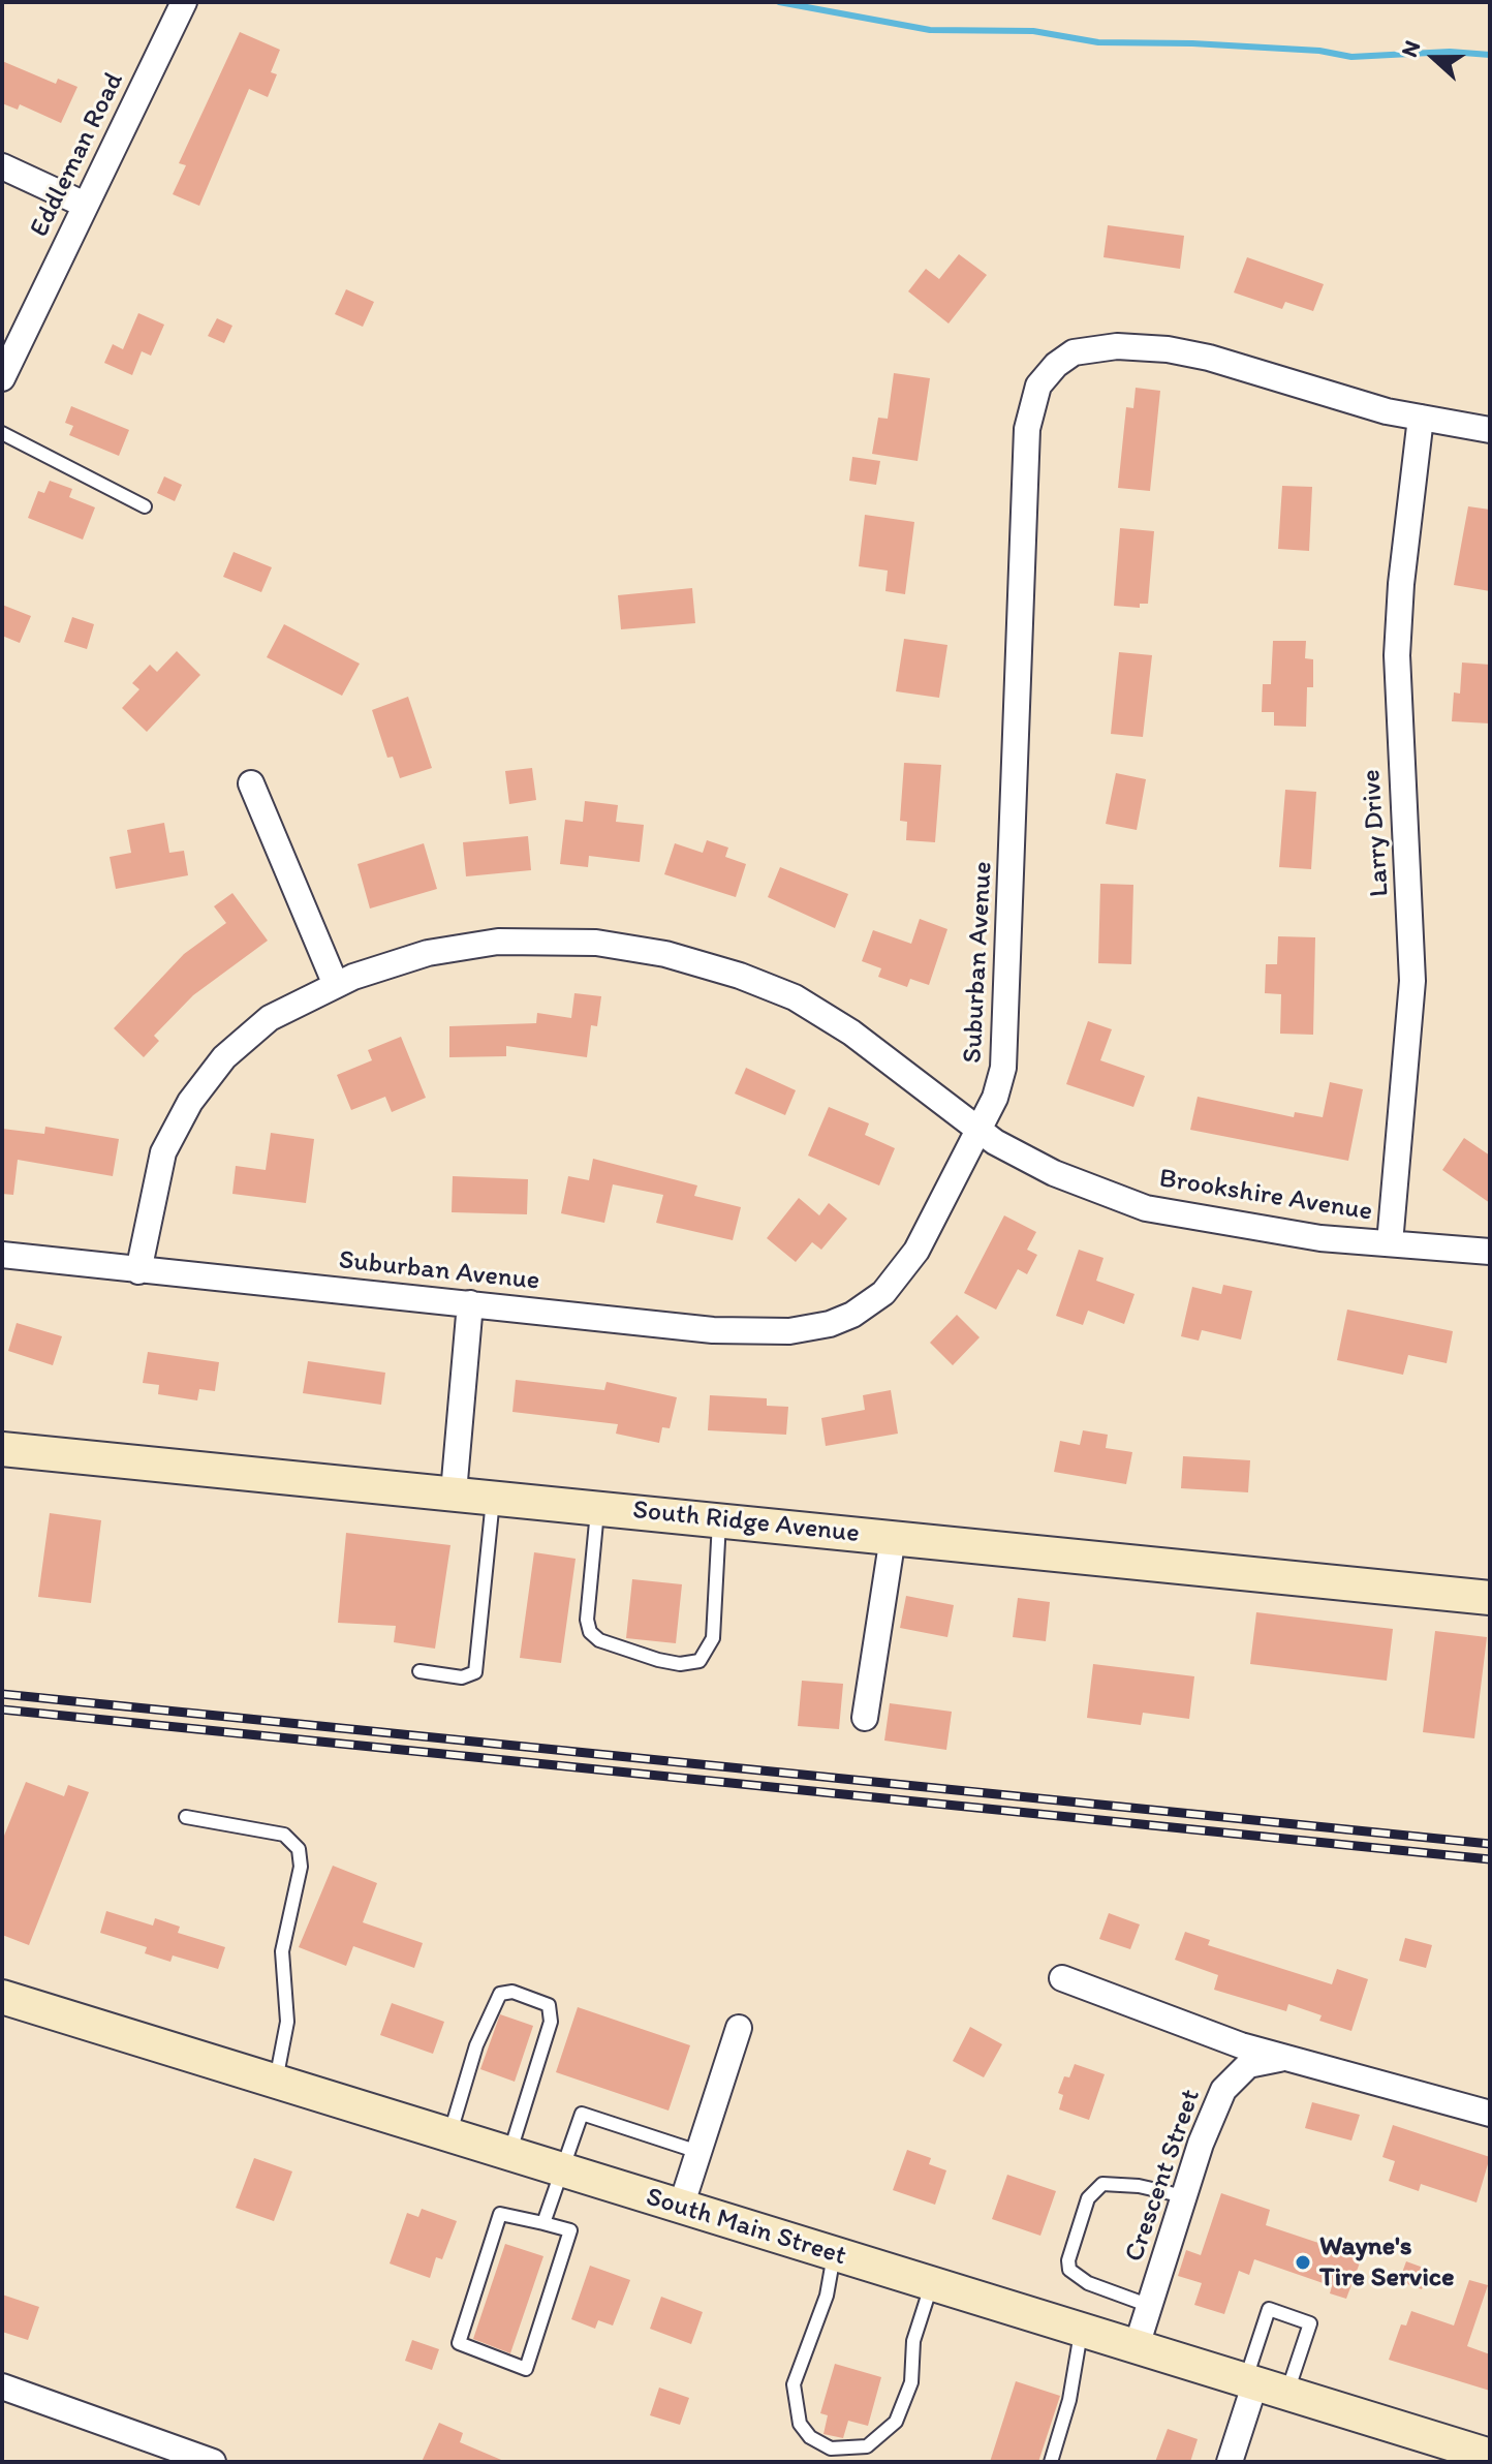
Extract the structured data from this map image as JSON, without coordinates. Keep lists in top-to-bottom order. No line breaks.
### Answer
{"streets":{"main road":["South Ridge Avenue","South Main Street"],"street":["Eddleman Road","Larry Drive","Suburban Avenue","Brookshire Avenue","Crescent Street"]},"crossings":[["Larry Drive","Suburban Avenue"],["Larry Drive","Brookshire Avenue"],["Suburban Avenue","Brookshire Avenue"],["Crescent Street","South Main Street"]],"places":["Wayne's Tire Service"],"north":"left"}
